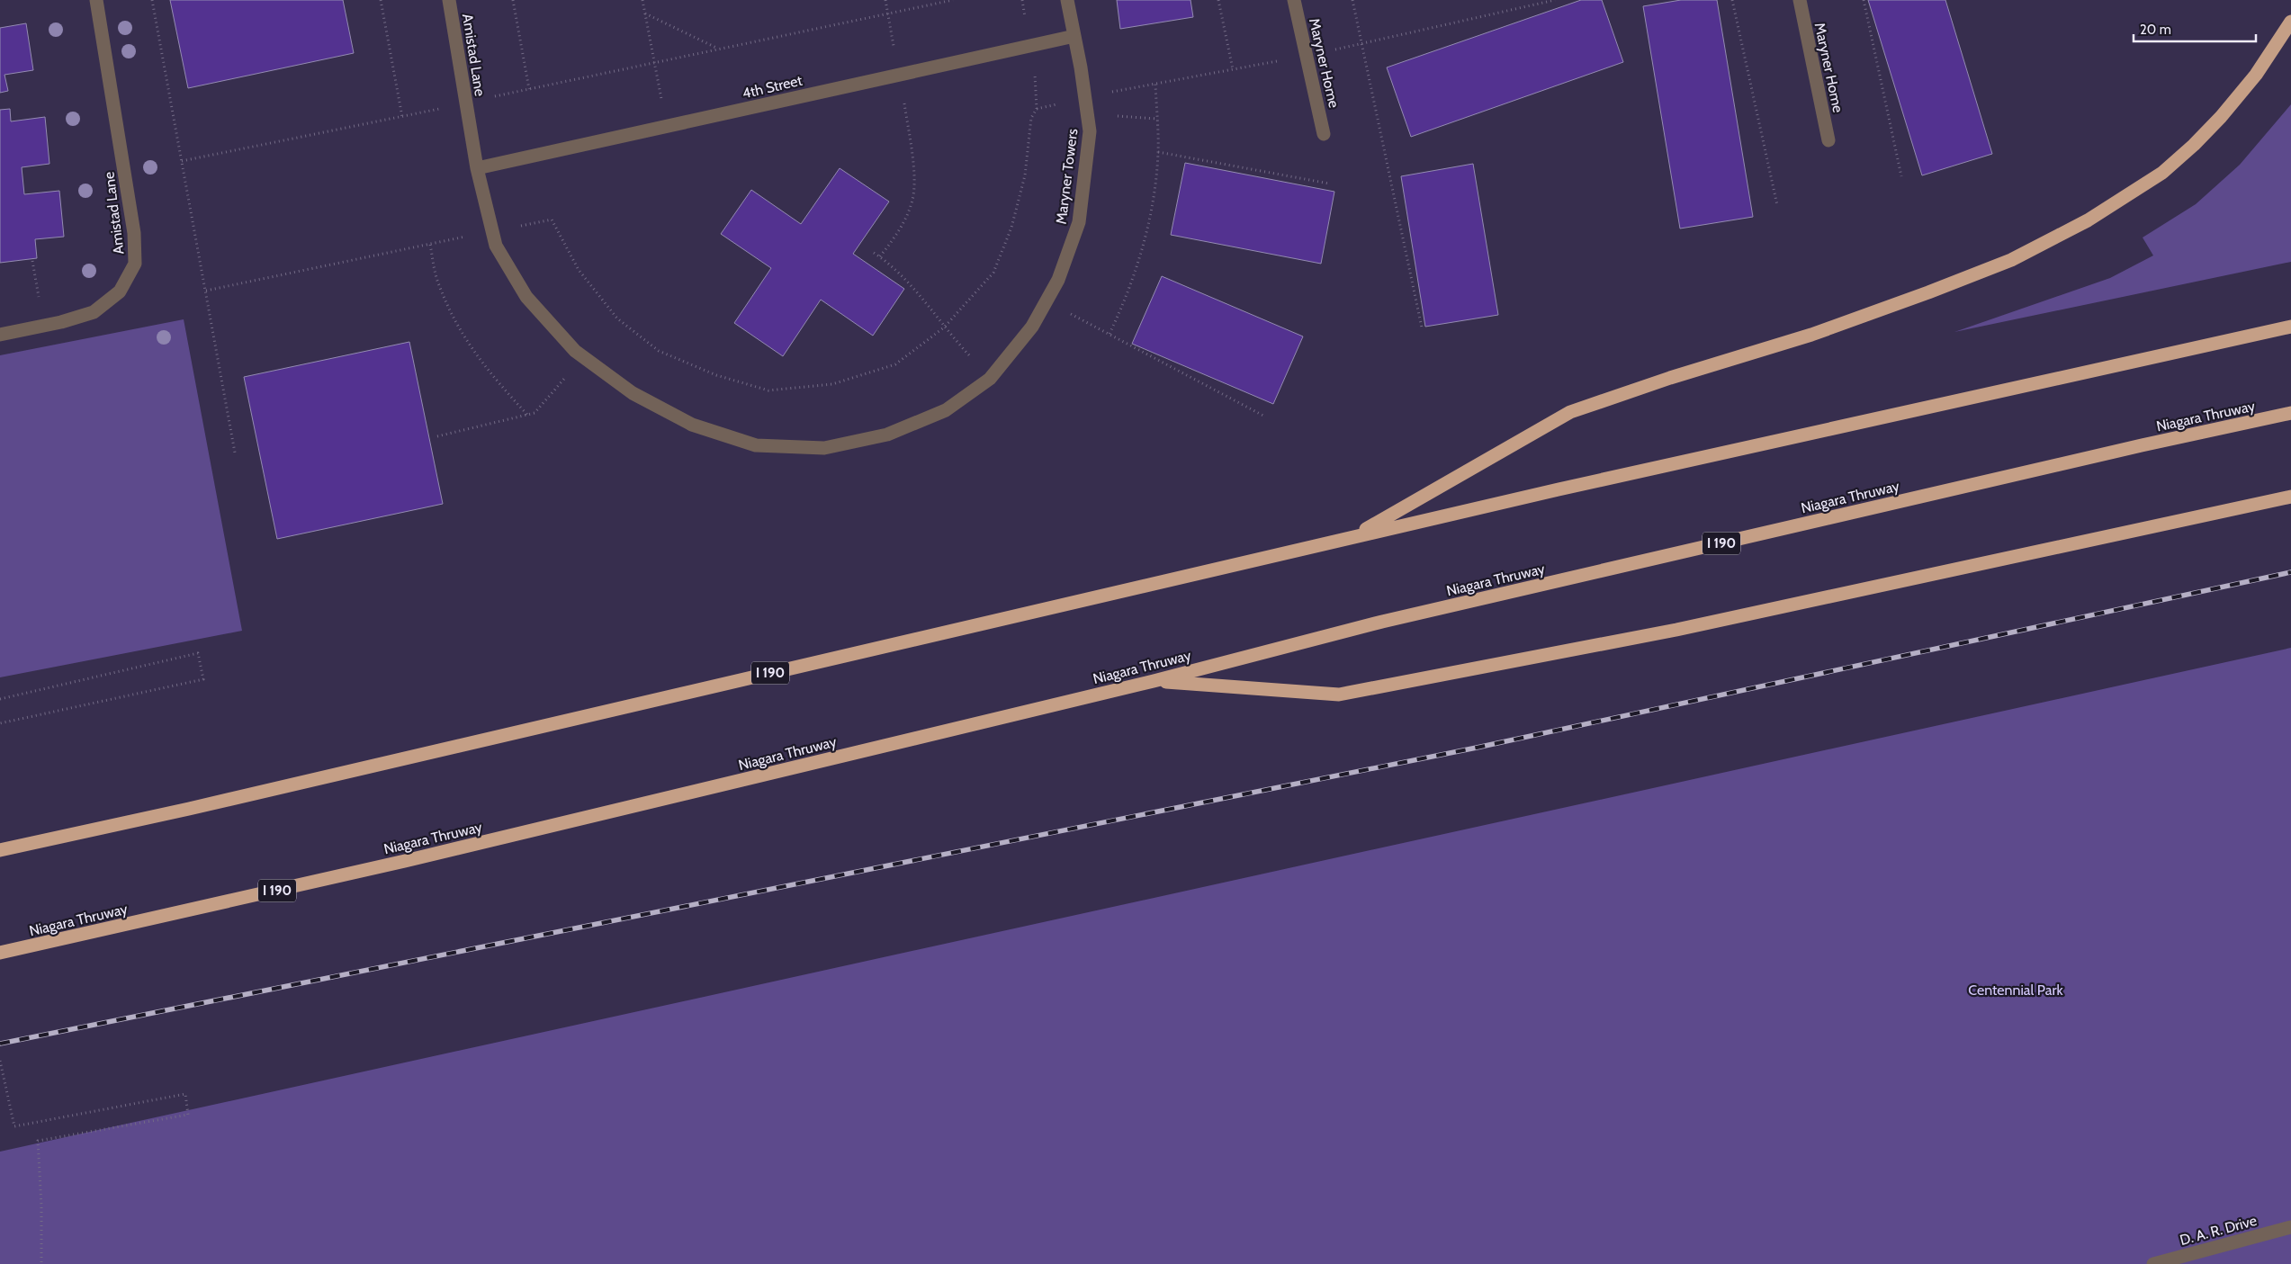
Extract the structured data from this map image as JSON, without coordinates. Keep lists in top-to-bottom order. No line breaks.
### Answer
{"streets":{"highway":["Niagara Thruway","I 190"],"street":["Amistad Lane","Maryner Home","4th Street","Maryner Towers","D. A. R. Drive"]},"crossings":[["Amistad Lane","4th Street"],["Amistad Lane","Maryner Towers"],["4th Street","Maryner Towers"]],"parks":["Centennial Park"],"scale_bar":"20 m"}
